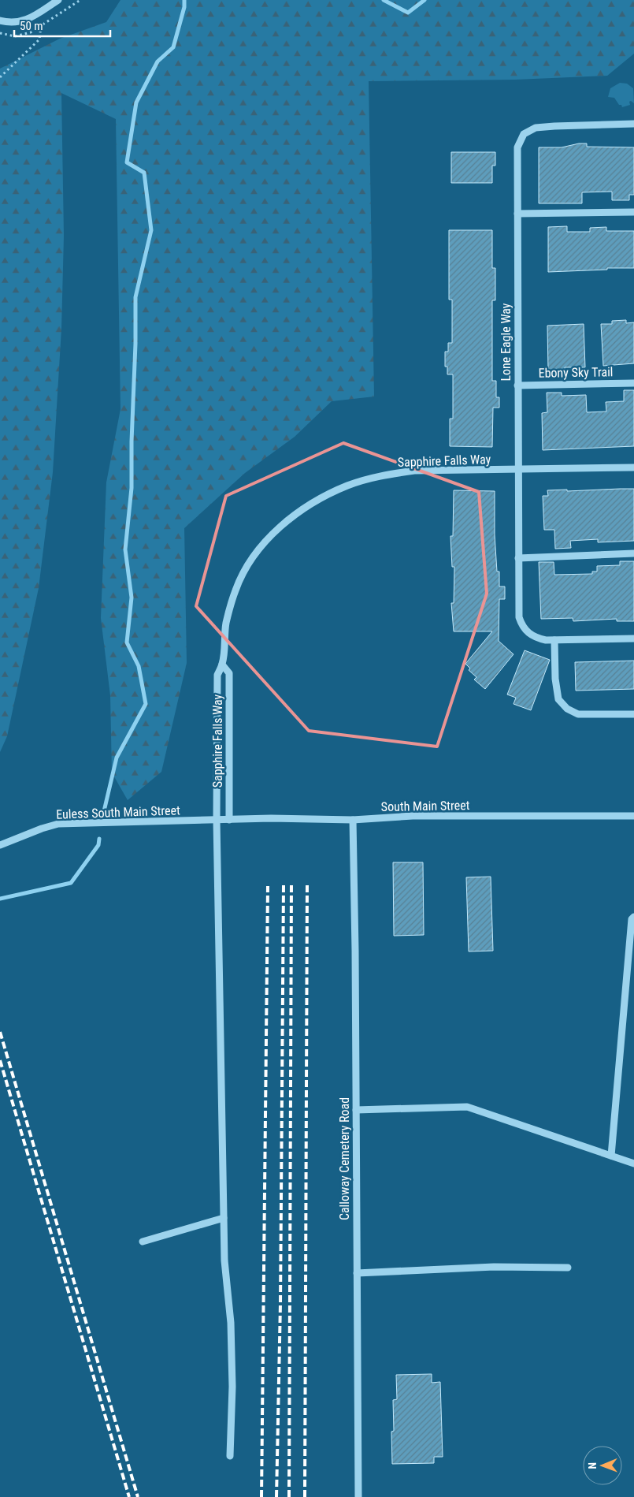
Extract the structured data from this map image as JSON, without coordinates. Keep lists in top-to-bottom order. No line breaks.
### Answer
{"streets":{"street":["Lone Eagle Way","Ebony Sky Trail","Sapphire Falls Way","South Main Street","Euless South Main Street","Calloway Cemetery Road"]},"crossings":[["Lone Eagle Way","Ebony Sky Trail"],["Lone Eagle Way","Sapphire Falls Way"],["Sapphire Falls Way","South Main Street"],["Sapphire Falls Way","Euless South Main Street"],["South Main Street","Euless South Main Street"],["South Main Street","Calloway Cemetery Road"]],"scale_bar":"50 m","north":"left"}
